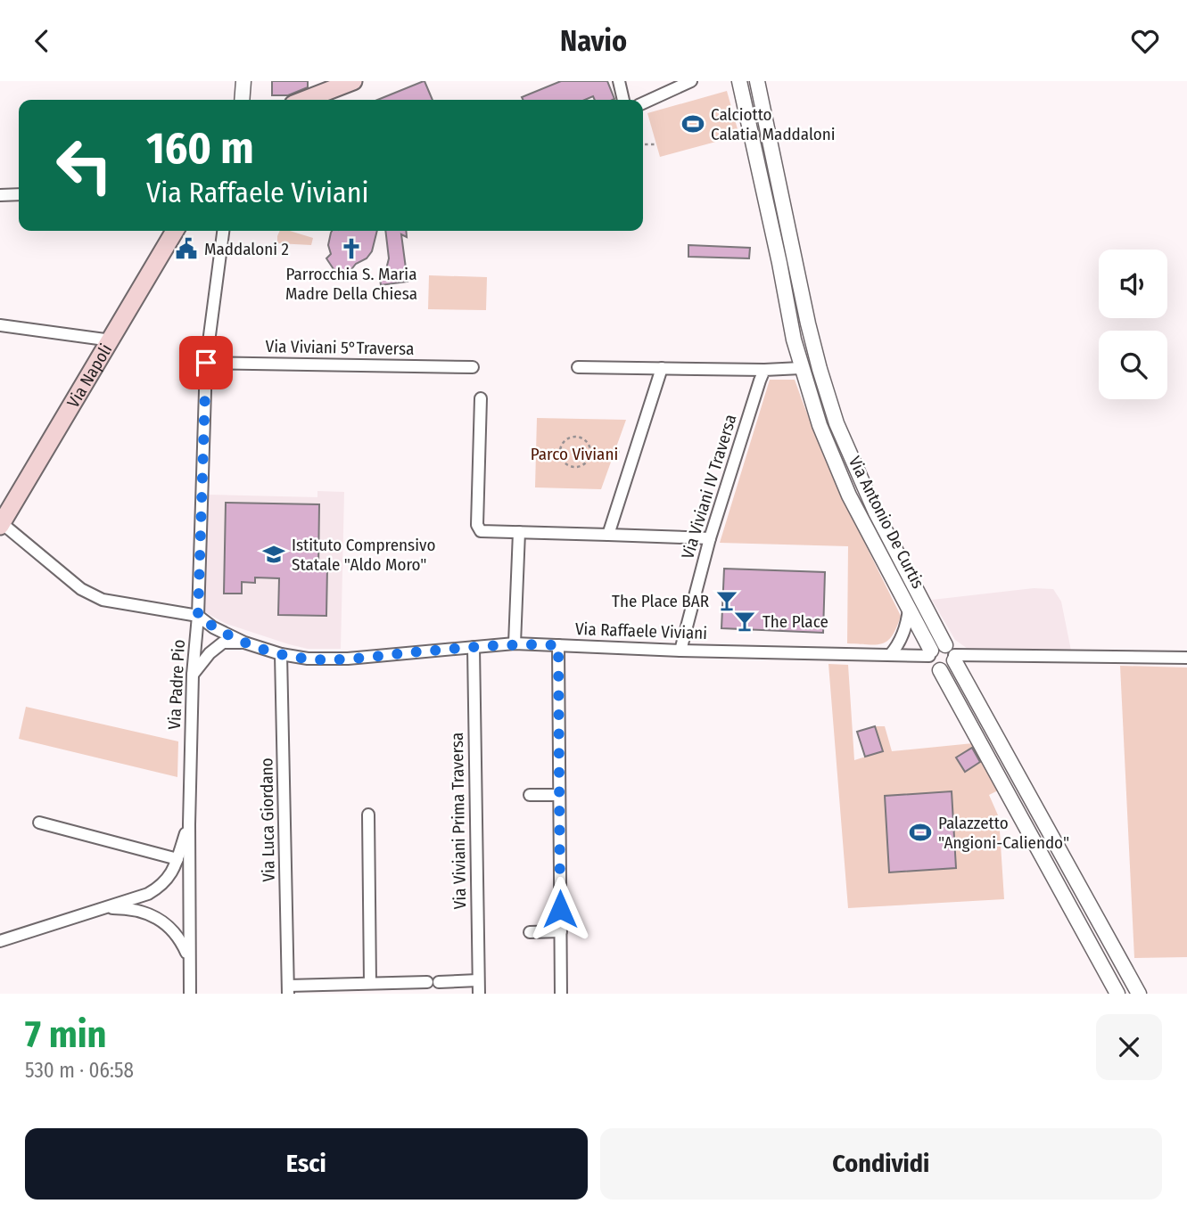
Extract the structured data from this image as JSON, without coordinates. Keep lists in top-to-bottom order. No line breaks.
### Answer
{"streets":{"main road":["Via Napoli"],"street":["Via Viviani 5°Traversa","Via Viviani IV Traversa","Via Antonio De Curtis","Via Raffaele Viviani","Via Padre Pio","Via Luca Giordano","Via Viviani Prima Traversa"]},"crossings":[["Via Viviani 5°Traversa","Via Padre Pio"],["Via Napoli","Via Raffaele Viviani"],["Via Viviani IV Traversa","Via Raffaele Viviani"],["Via Antonio De Curtis","Via Raffaele Viviani"],["Via Raffaele Viviani","Via Padre Pio"],["Via Raffaele Viviani","Via Luca Giordano"],["Via Raffaele Viviani","Via Viviani Prima Traversa"],["Via Luca Giordano","Via Viviani Prima Traversa"]],"parks":["Parco Viviani"],"places":{"sports":["Calciotto Calatia Maddaloni","Palazzetto \"Angioni-Caliendo\""],"public building":["Maddaloni 2"],"church":["Parrocchia S. Maria Madre Della Chiesa"],"school or university":["Istituto Comprensivo Statale \"Aldo Moro\""],"bar":["The Place BAR","The Place"]},"page":{"header":"Navio","turn":["160 m","Via Raffaele Viviani"],"heading":["7 min","530 m · 06:58"],"buttons":["Esci","Condividi"]}}
